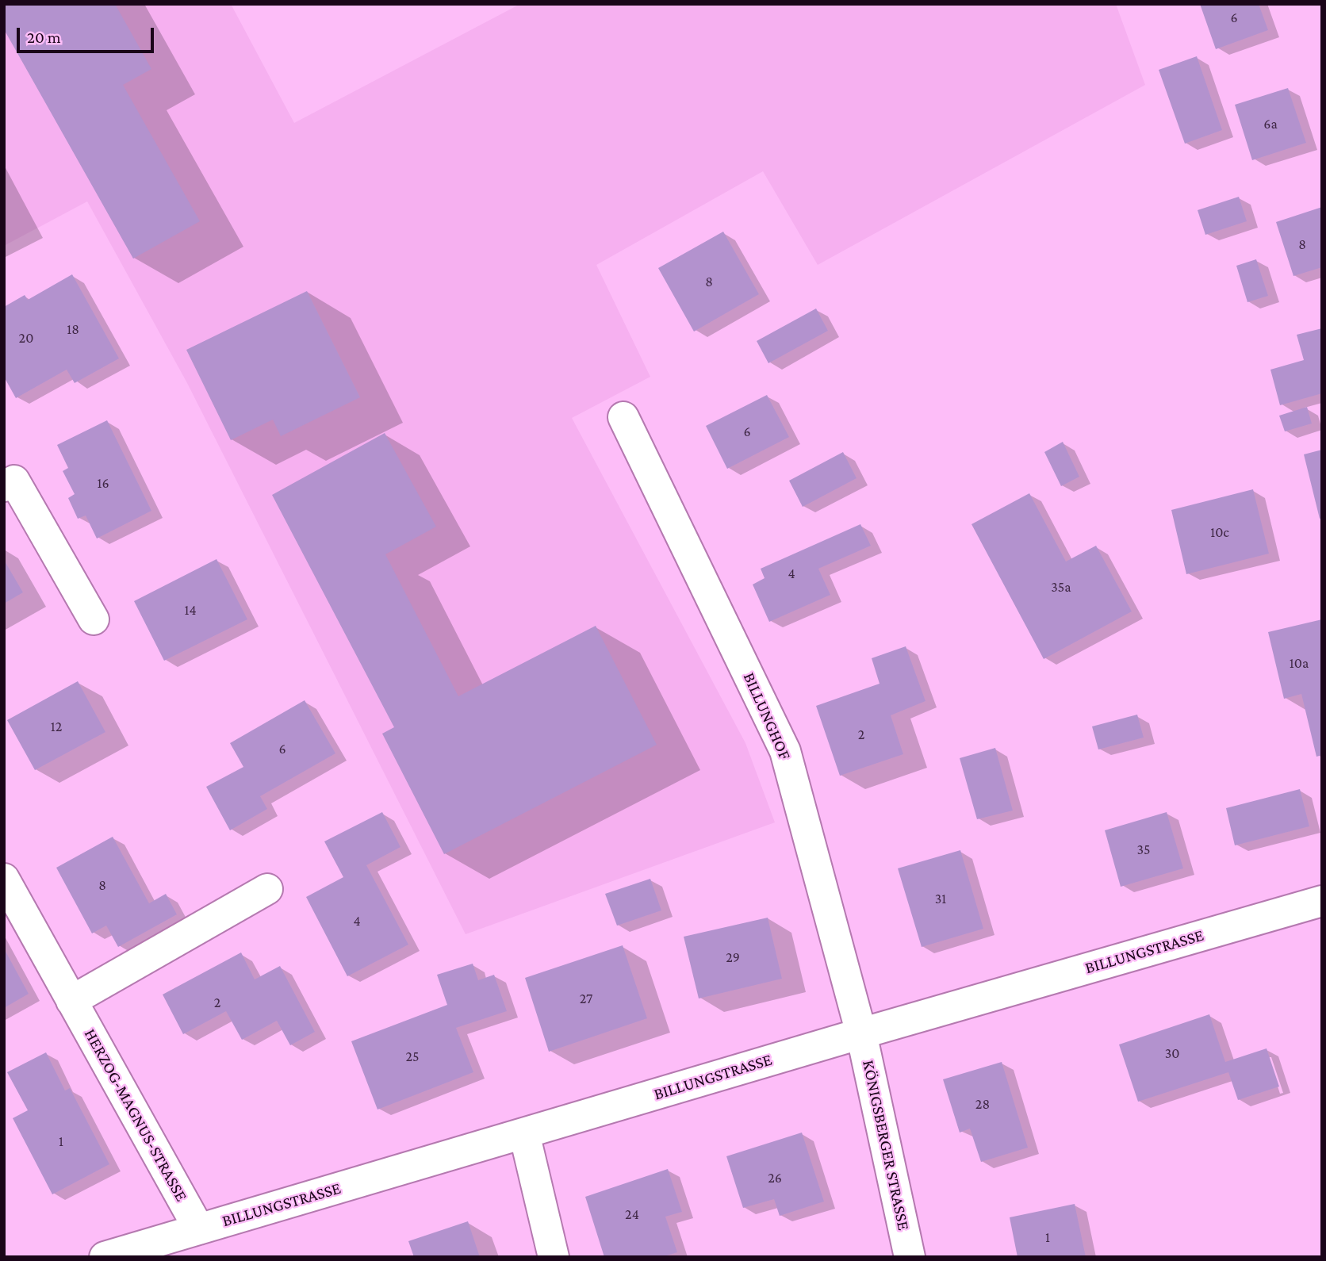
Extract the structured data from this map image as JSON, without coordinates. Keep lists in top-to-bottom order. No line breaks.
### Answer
{"streets":{"street":["BILLUNGHOF","BILLUNGSTRASSE","HERZOG-MAGNUS-STRASSE","KÖNIGSBERGER STRASSE"]},"crossings":[["BILLUNGHOF","BILLUNGSTRASSE"],["BILLUNGHOF","KÖNIGSBERGER STRASSE"],["BILLUNGSTRASSE","HERZOG-MAGNUS-STRASSE"],["BILLUNGSTRASSE","KÖNIGSBERGER STRASSE"]],"house_numbers":["6","6a","8","8","18","20","6","16","10c","4","35a","14","10a","12","2","6","35","8","31","4","29","27","2","30","25","28","1","26","24","1"],"scale_bar":"20 m"}
